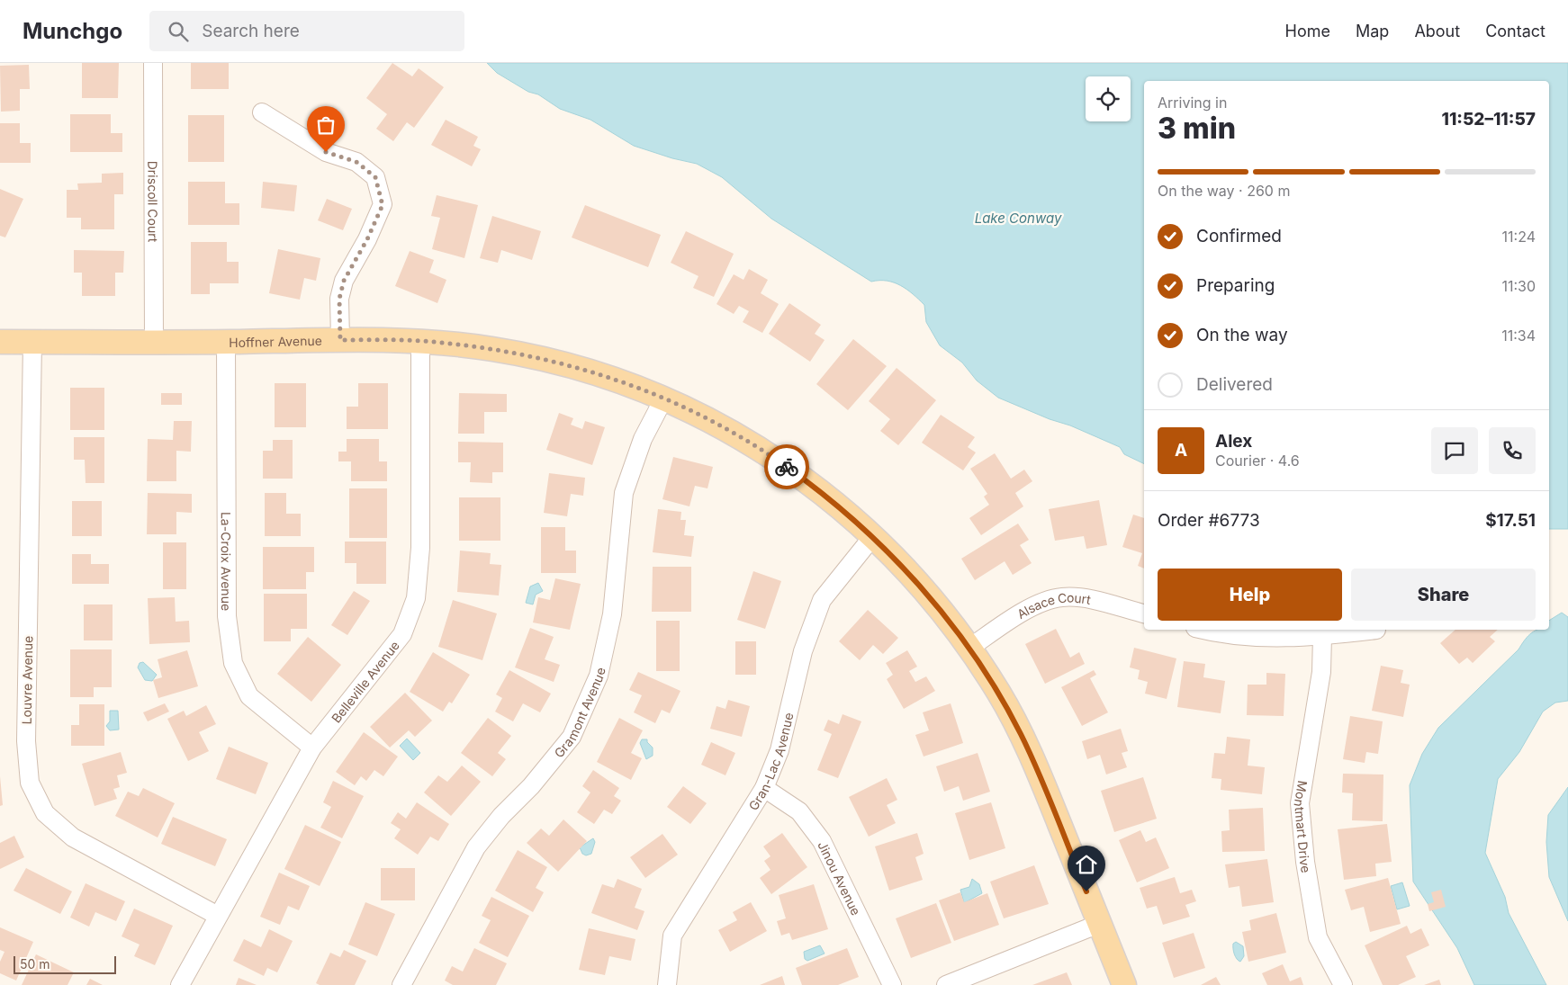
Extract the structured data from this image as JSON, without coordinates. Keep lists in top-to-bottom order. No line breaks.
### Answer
{"streets":{"main road":["Hoffner Avenue"],"street":["Driscoll Court","La-Croix Avenue","Alsace Court","Louvre Avenue","Belleville Avenue","Gramont Avenue","Gran-Lac Avenue","Montmart Drive","Jinou Avenue"]},"crossings":[["Driscoll Court","Hoffner Avenue"],["Hoffner Avenue","La-Croix Avenue"],["Hoffner Avenue","Alsace Court"],["Hoffner Avenue","Louvre Avenue"],["Hoffner Avenue","Belleville Avenue"],["Hoffner Avenue","Gramont Avenue"],["Hoffner Avenue","Gran-Lac Avenue"],["La-Croix Avenue","Belleville Avenue"],["Louvre Avenue","Belleville Avenue"],["Gran-Lac Avenue","Jinou Avenue"]],"water":["Lake Conway"],"scale_bar":"50 m","page":{"header":"Munchgo","search":"Search here","nav":["Home","Map","About","Contact"],"heading":["3 min","Arriving in","11:52–11:57"],"panel":["Alex","Courier · 4.6","Order #6773","$17.51"],"bar":"On the way · 260 m","list":[["Confirmed","11:24"],["Preparing","11:30"],["On the way","11:34"],"Delivered"],"round":"A","buttons":["Help","Share"],"scale":"50 m"}}
